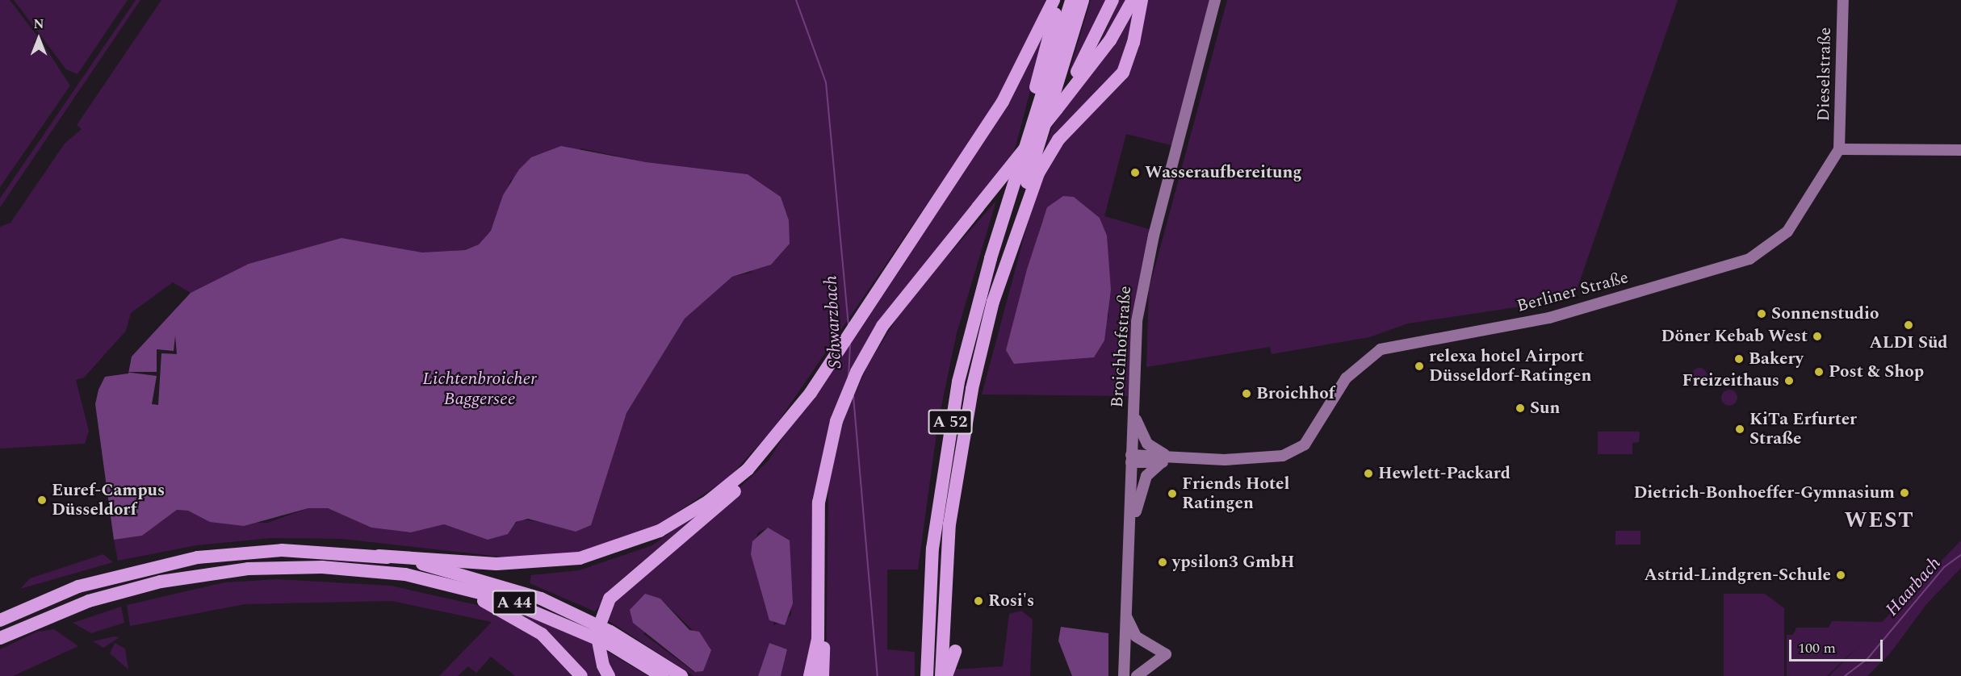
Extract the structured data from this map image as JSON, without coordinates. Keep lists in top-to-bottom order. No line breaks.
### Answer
{"streets":{"highway":["A 52","A 44"],"street":["Dieselstraße","Berliner Straße","Broichhofstraße"]},"crossings":[["Dieselstraße","Berliner Straße"],["Berliner Straße","Broichhofstraße"]],"districts":["WEST"],"water":["Schwarzbach","Lichtenbroicher Baggersee","Haarbach"],"places":["Wasseraufbereitung","Sonnenstudio","ALDI Süd","Döner Kebab West","Bakery","relexa hotel Airport Düsseldorf-Ratingen","Post & Shop","Freizeithaus","Broichhof","Sun","KiTa Erfurter Straße","Hewlett-Packard","Dietrich-Bonhoeffer-Gymnasium","Friends Hotel Ratingen","Euref-Campus Düsseldorf","ypsilon3 GmbH","Astrid-Lindgren-Schule","Rosi's"],"scale_bar":"100 m","north":"top"}
